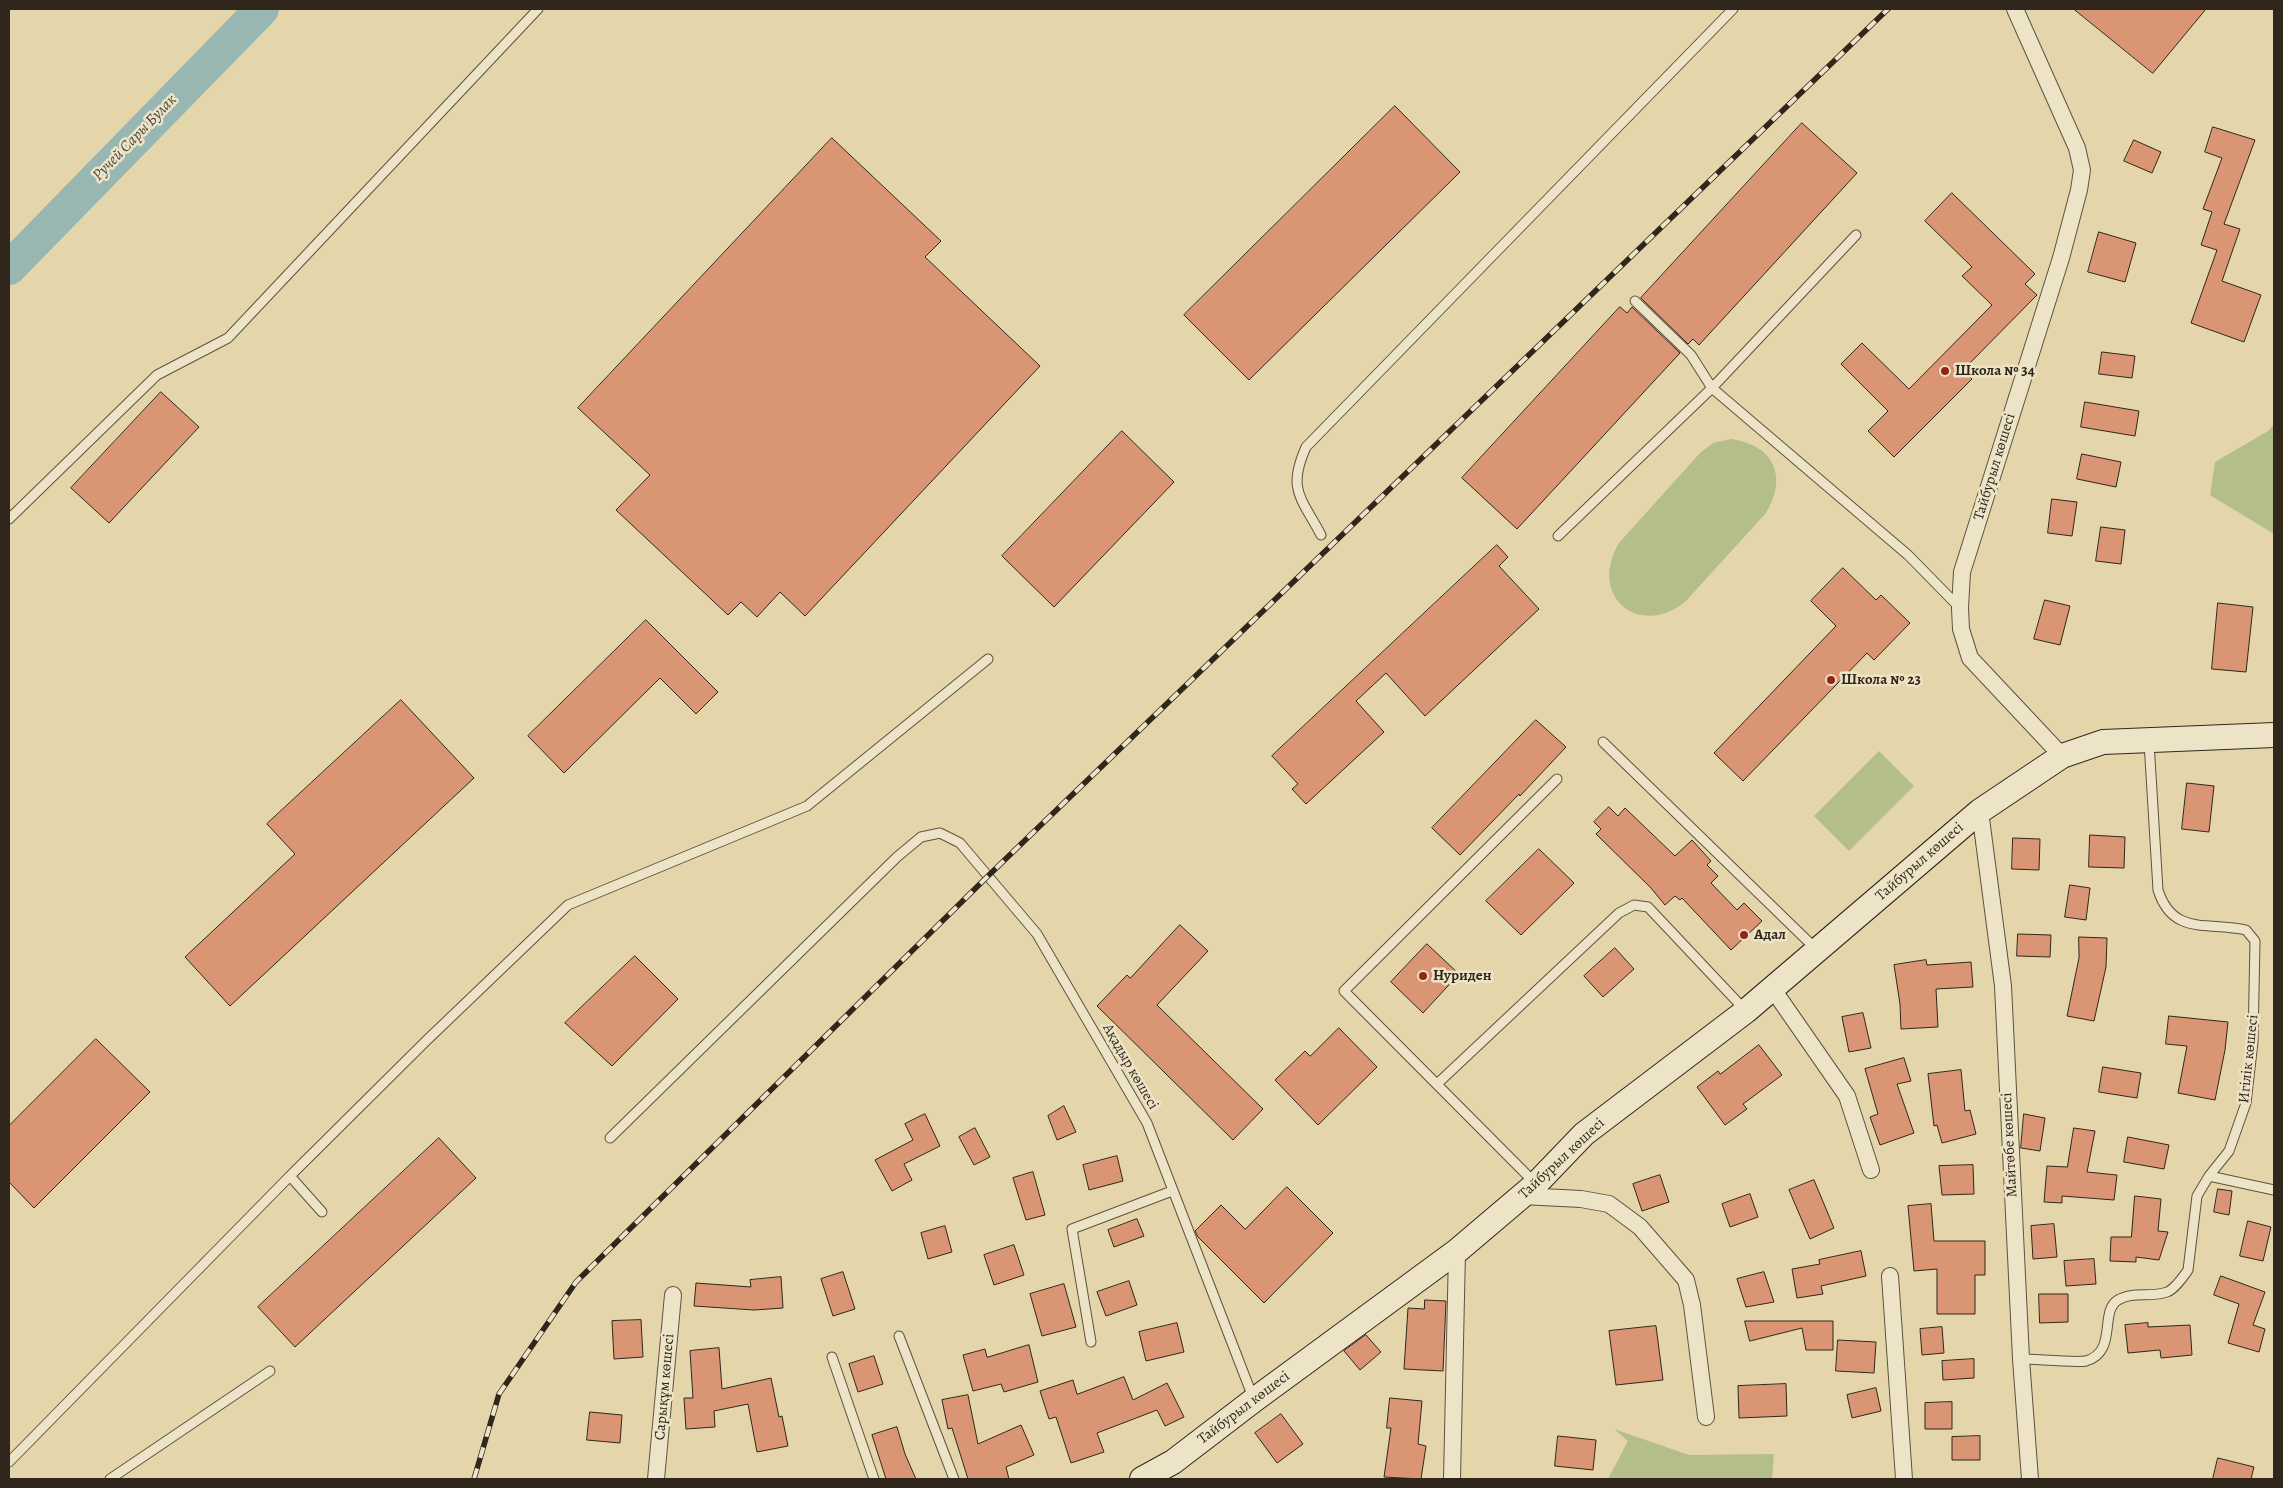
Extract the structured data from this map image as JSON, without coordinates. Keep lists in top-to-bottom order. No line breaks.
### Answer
{"streets":{"main road":["Тайбурыл көшесі"],"street":["Майтөбе көшесі","Сарықұм көшесі"],"lane":["Игілік көшесі","Ақадыр көшесі"]},"crossings":[["Тайбурыл көшесі","Ақадыр көшесі"],["Тайбурыл көшесі","Майтөбе көшесі"],["Игілік көшесі","Майтөбе көшесі"]],"water":["Ручей Сары Булак"],"places":["Школа № 34","Школа № 23","Адал","Нуриден"]}
